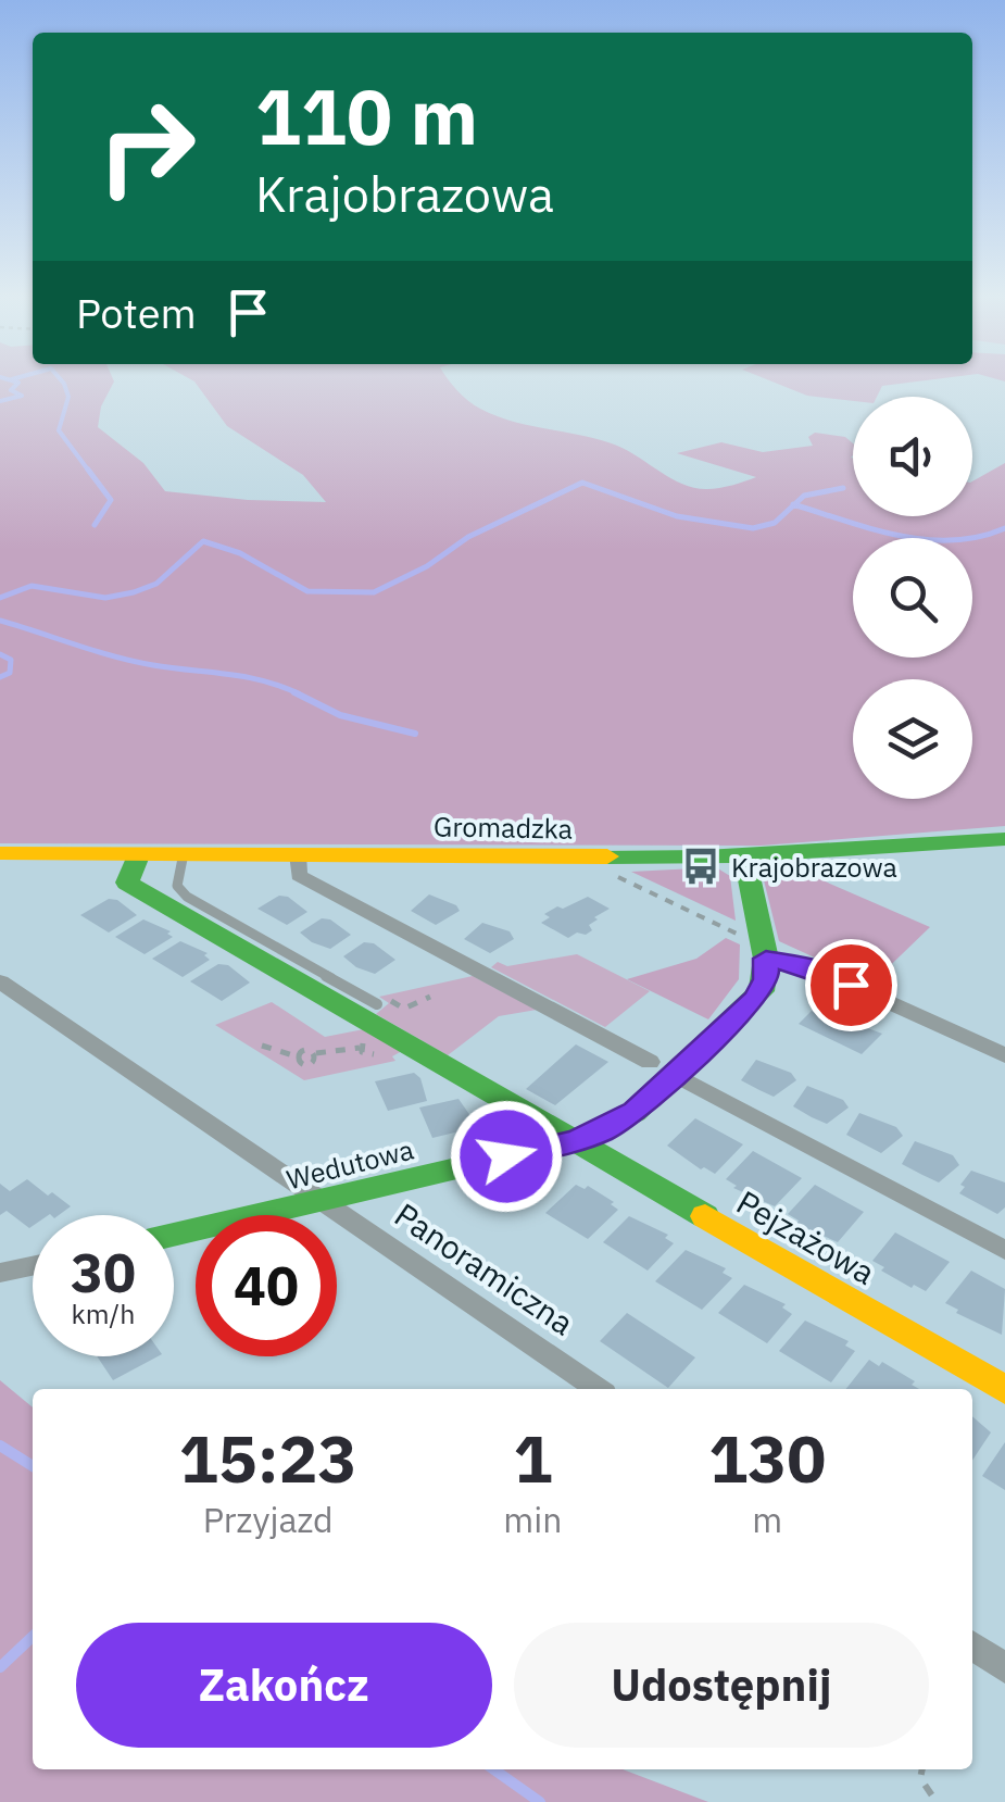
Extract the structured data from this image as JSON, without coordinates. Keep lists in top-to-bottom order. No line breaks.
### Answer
{"streets":{"street":["Gromadzka","Wedutowa","Pejzażowa","Panoramiczna"]},"crossings":[["Gromadzka","Pejzażowa"],["Wedutowa","Pejzażowa"],["Wedutowa","Panoramiczna"]],"places":{"bus stop":["Krajobrazowa"]},"page":{"turn":["110 m","Krajobrazowa"],"then":"Potem","speed":"30 km/h","limit":"40","eta":["15:23","Przyjazd","1","min","130","m"],"buttons":["Zakończ","Udostępnij"]}}
